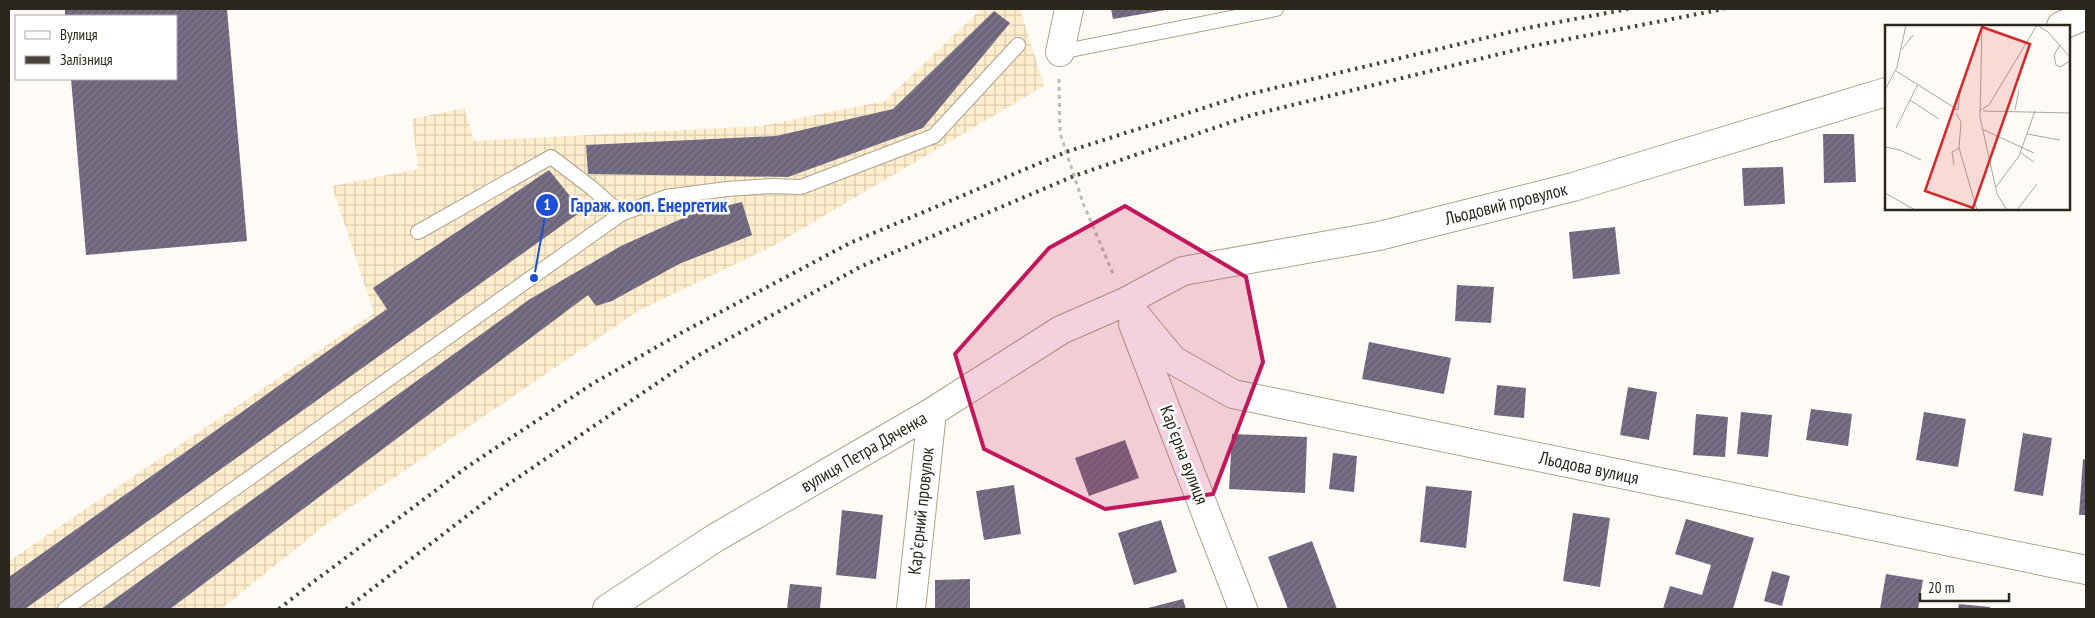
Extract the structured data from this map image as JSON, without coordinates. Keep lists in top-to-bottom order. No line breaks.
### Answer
{"streets":{"street":["Льодовий провулок","вулиця Петра Дяченка","Карʼєрна вулиця","Льодова вулиця","Карʼєрний провулок"]},"crossings":[["Льодовий провулок","вулиця Петра Дяченка"],["Льодовий провулок","Карʼєрна вулиця"],["Льодовий провулок","Льодова вулиця"],["вулиця Петра Дяченка","Карʼєрна вулиця"],["вулиця Петра Дяченка","Льодова вулиця"],["вулиця Петра Дяченка","Карʼєрний провулок"],["Карʼєрна вулиця","Льодова вулиця"]],"places":["Гараж. кооп. Енергетик"],"legend":["Вулиця","Залізниця"],"scale_bar":"20 m"}
